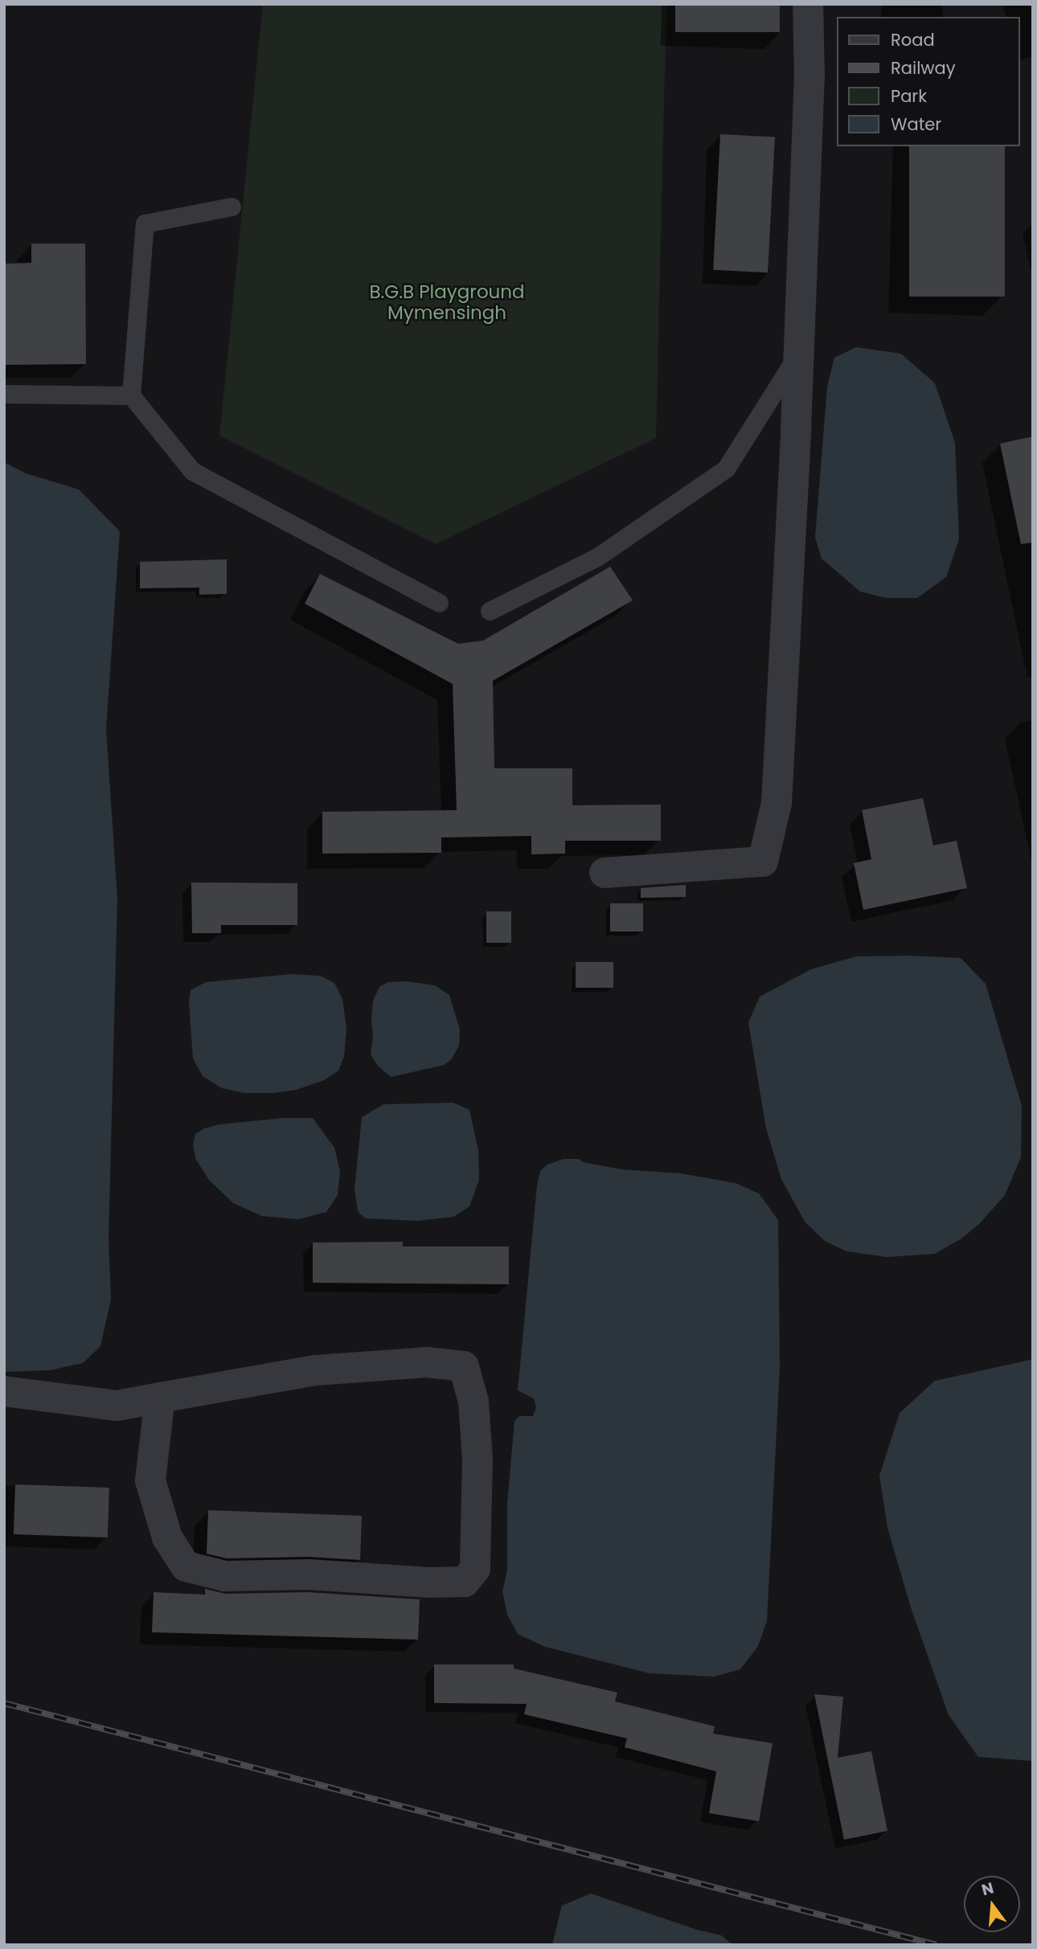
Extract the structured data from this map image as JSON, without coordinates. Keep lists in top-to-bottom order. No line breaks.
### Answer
{"parks":["B.G.B Playground Mymensingh"],"legend":["Road","Railway","Park","Water"],"north":"top"}
